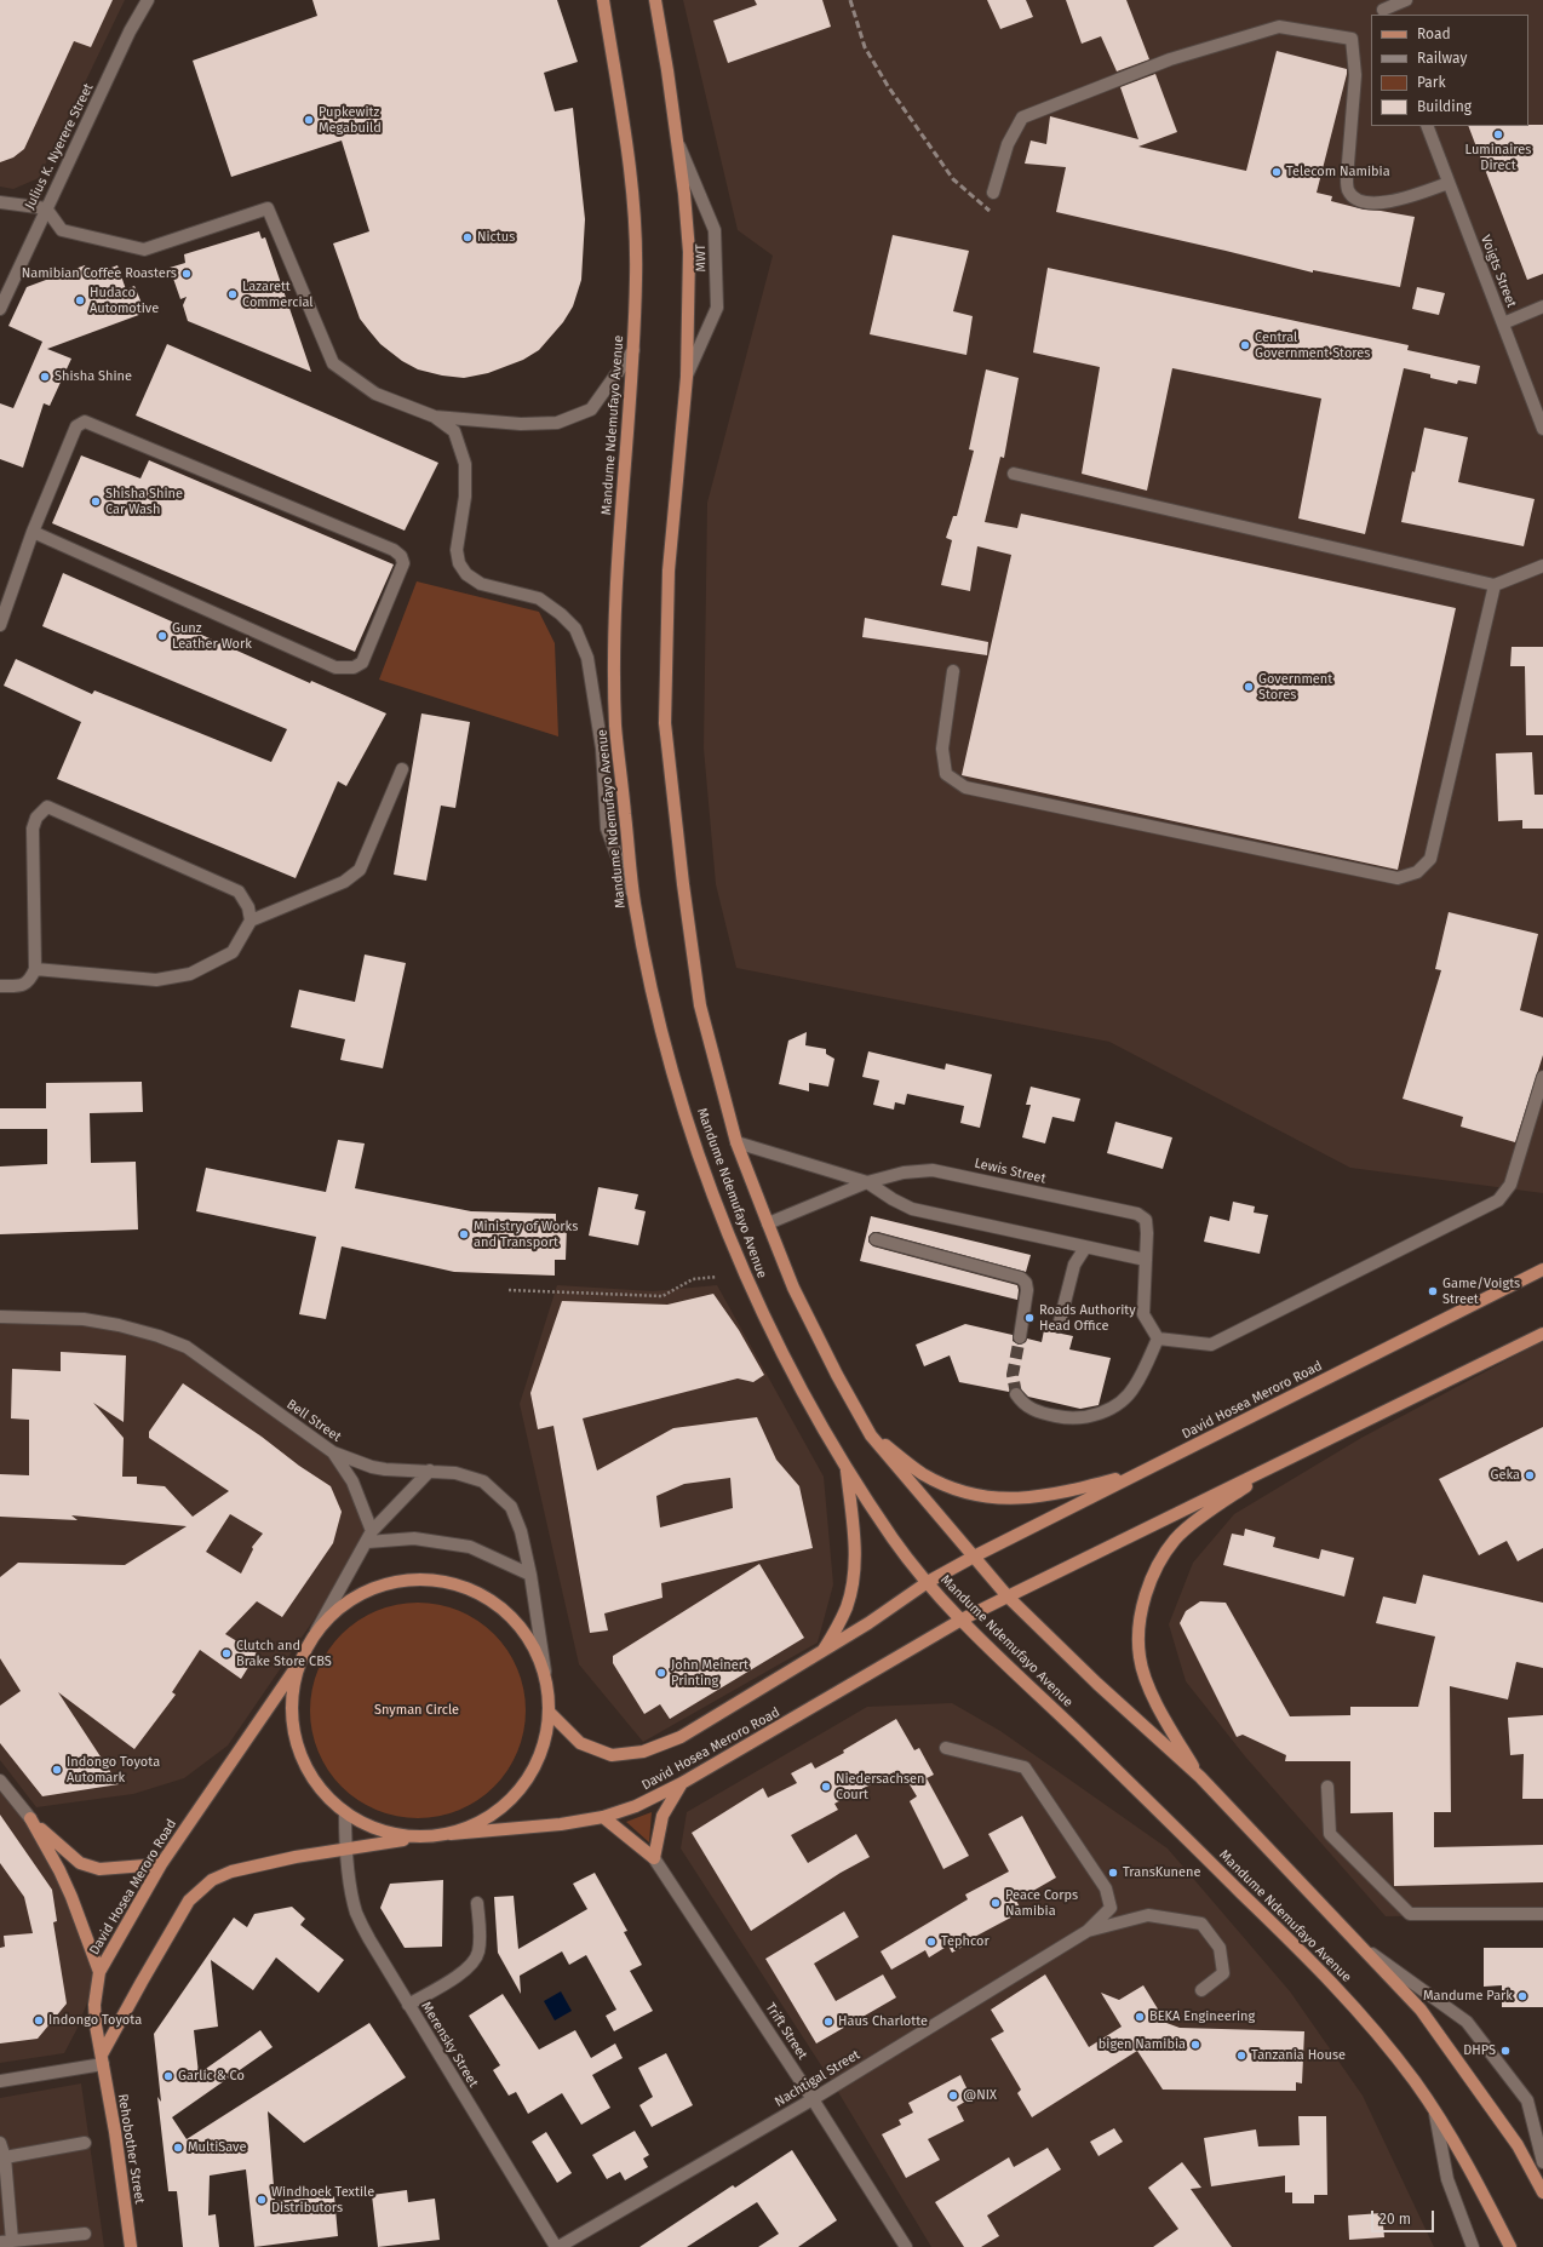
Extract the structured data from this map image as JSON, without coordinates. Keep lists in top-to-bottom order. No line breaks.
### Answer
{"streets":{"main road":["Mandume Ndemufayo Avenue","David Hosea Meroro Road","Rehobother Street"],"street":["Julius K. Nyerere Street","MWT","Voigts Street","Lewis Street","Bell Street","Trift Street","Merensky Street","Nachtigal Street"]},"crossings":[["MWT","Mandume Ndemufayo Avenue"],["Mandume Ndemufayo Avenue","Lewis Street"],["Mandume Ndemufayo Avenue","David Hosea Meroro Road"],["David Hosea Meroro Road","Rehobother Street"],["Trift Street","Nachtigal Street"],["Merensky Street","Nachtigal Street"]],"parks":["Snyman Circle"],"places":["Pupkewitz Megabuild","Luminaires Direct","Telecom Namibia","Nictus","Namibian Coffee Roasters","Lazarett Commercial","Hudaco Automotive","Central Government Stores","Shisha Shine","Shisha Shine Car Wash","Gunz Leather Work","Government Stores","Ministry of Works and Transport","Game/Voigts Street","Roads Authority Head Office","Geka","Clutch and Brake Store CBS","John Meinert Printing","Indongo Toyota Automark","Niedersachsen Court","TransKunene","Peace Corps Namibia","Tephcor","Mandume Park","BEKA Engineering","Indongo Toyota","Haus Charlotte","bigen Namibia","DHPS","Tanzania House","Garlic & Co","@NIX","MultiSave","Windhoek Textile Distributors"],"legend":["Road","Railway","Park","Building"],"scale_bar":"20 m"}
